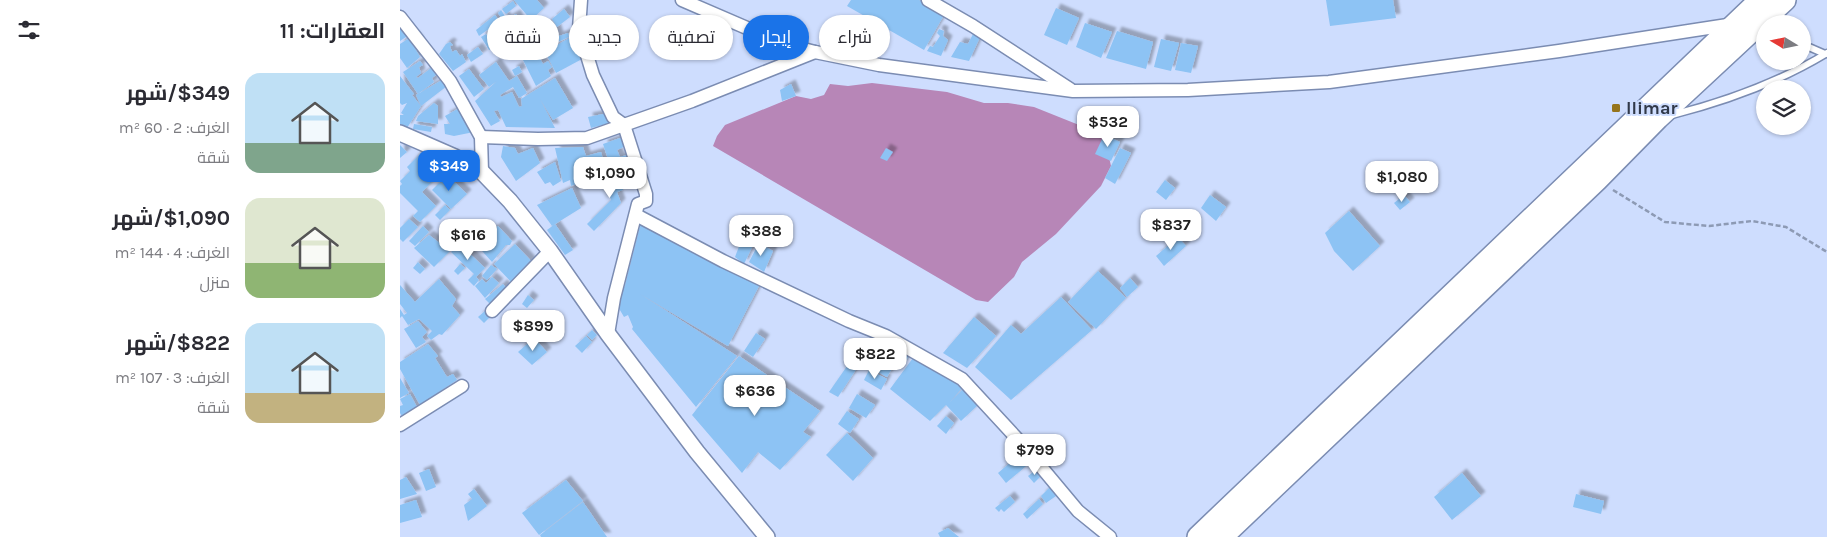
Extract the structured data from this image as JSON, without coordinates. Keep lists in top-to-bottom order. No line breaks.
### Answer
{"places":{"transit":["Ilimar"]},"north":"left","page":{"heading":"العقارات: 11","chip":["شراء","إيجار","تصفية","جديد","شقة"],"list":[{"name":"$349/شهر","note":"الغرف: 2 · 60 m² · شقة"},{"name":"$1,090/شهر","note":"الغرف: 4 · 144 m² · منزل"},{"name":"$822/شهر","note":"الغرف: 3 · 107 m² · شقة"}],"price":["$532","$349","$1,090","$1,080","$837","$388","$616","$899","$822","$636","$799"]}}
